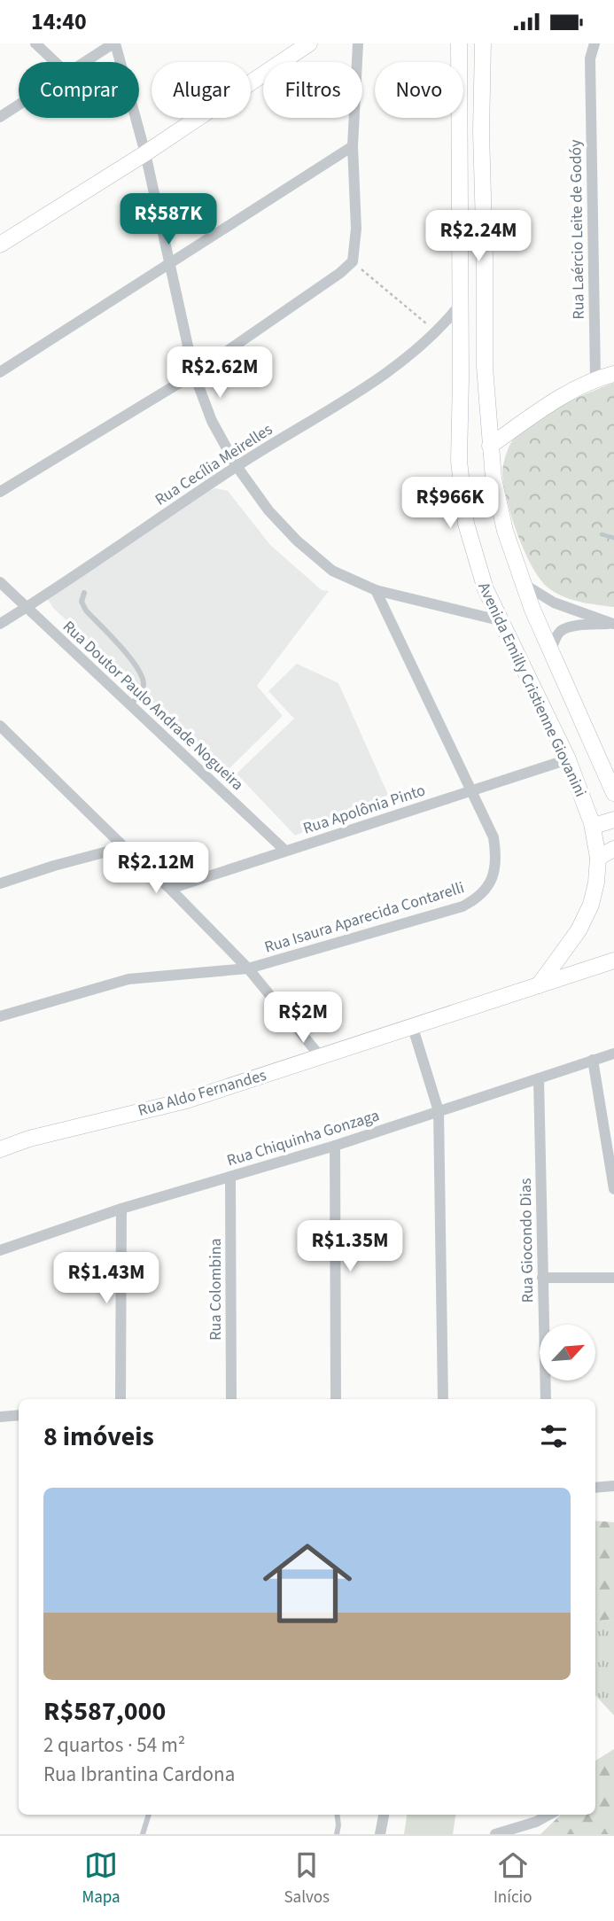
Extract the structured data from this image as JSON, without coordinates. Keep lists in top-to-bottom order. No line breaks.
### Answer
{"streets":{"street":["Rua Laércio Leite de Godóy","Rua Cecília Meirelles","Avenida Emilly Cristienne Giovanini","Rua Doutor Paulo Andrade Nogueira","Rua Apolônia Pinto","Rua Isaura Aparecida Contarelli","Rua Aldo Fernandes","Rua Chiquinha Gonzaga","Rua Giocondo Dias","Rua Colombina"]},"crossings":[["Rua Cecília Meirelles","Avenida Emilly Cristienne Giovanini"],["Rua Cecília Meirelles","Rua Doutor Paulo Andrade Nogueira"],["Avenida Emilly Cristienne Giovanini","Rua Apolônia Pinto"],["Avenida Emilly Cristienne Giovanini","Rua Aldo Fernandes"],["Rua Doutor Paulo Andrade Nogueira","Rua Apolônia Pinto"],["Rua Apolônia Pinto","Rua Isaura Aparecida Contarelli"],["Rua Chiquinha Gonzaga","Rua Giocondo Dias"],["Rua Chiquinha Gonzaga","Rua Colombina"]],"north":"top right","page":{"status":"14:40","chip":["Comprar","Alugar","Filtros","Novo"],"price":["R$587K","R$2.24M","R$2.62M","R$966K","R$2.12M","R$2M","R$1.35M","R$1.43M"],"heading":"8 imóveis","list":[{"name":"R$587,000","note":"2 quartos · 54 m² · Rua Ibrantina Cardona"}],"tabs":["Mapa","Salvos","Início"]}}
